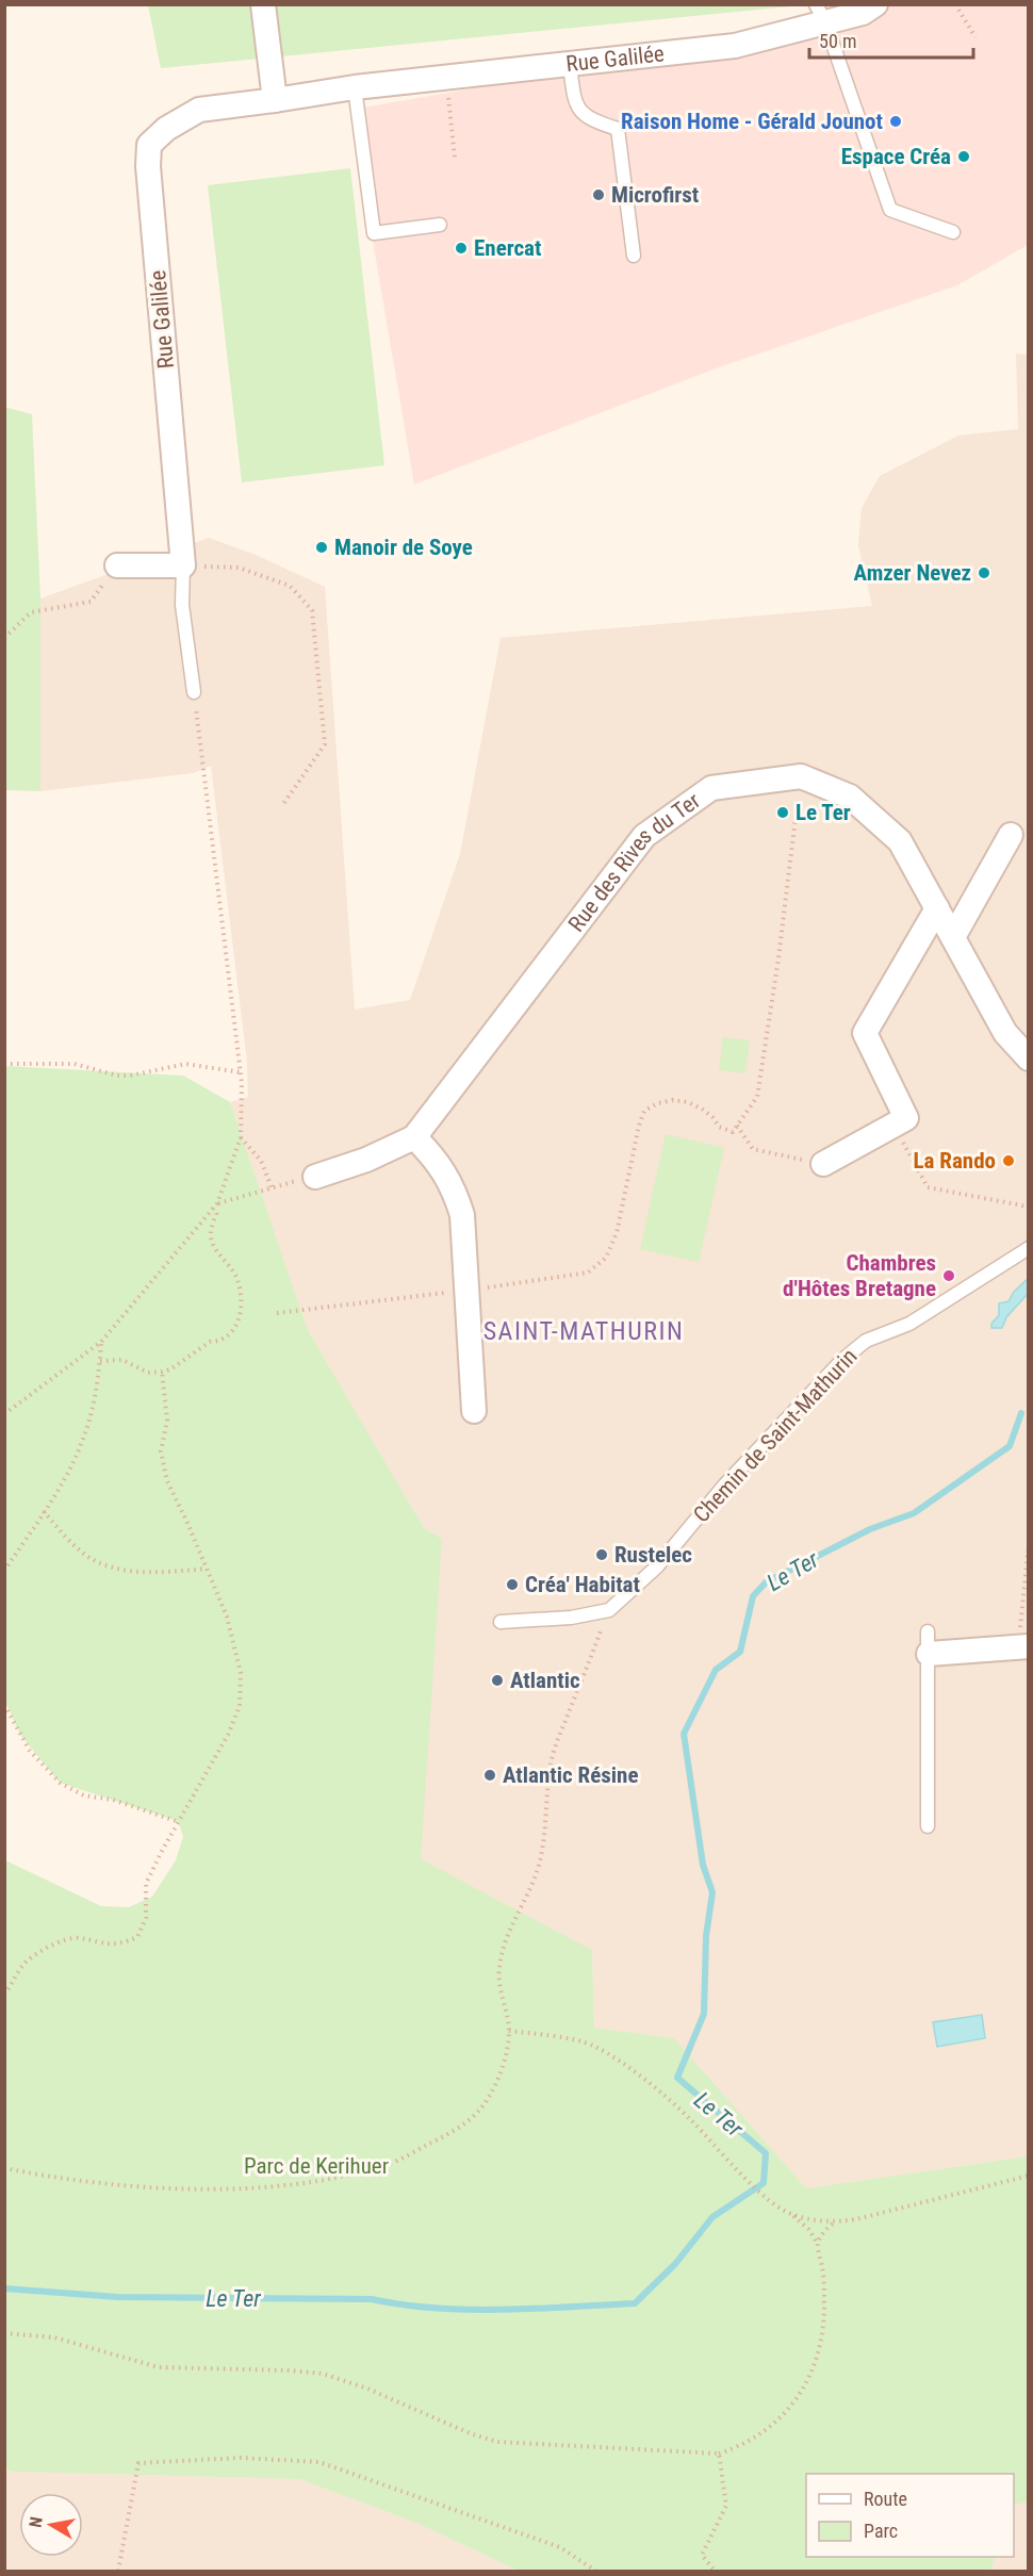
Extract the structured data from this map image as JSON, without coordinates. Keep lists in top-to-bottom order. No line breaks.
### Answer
{"streets":{"street":["Rue Galilée","Rue des Rives du Ter"],"lane":["Chemin de Saint-Mathurin"]},"districts":["SAINT-MATHURIN"],"water":["Le Ter"],"parks":["Parc de Kerihuer"],"places":["Raison Home - Gérald Jounot","Espace Créa","Microfirst","Enercat","Manoir de Soye","Amzer Nevez","Le Ter","La Rando","Chambres d'Hôtes Bretagne","Rustelec","Créa' Habitat","Atlantic","Atlantic Résine"],"legend":["Route","Parc"],"scale_bar":"50 m","north":"left"}
